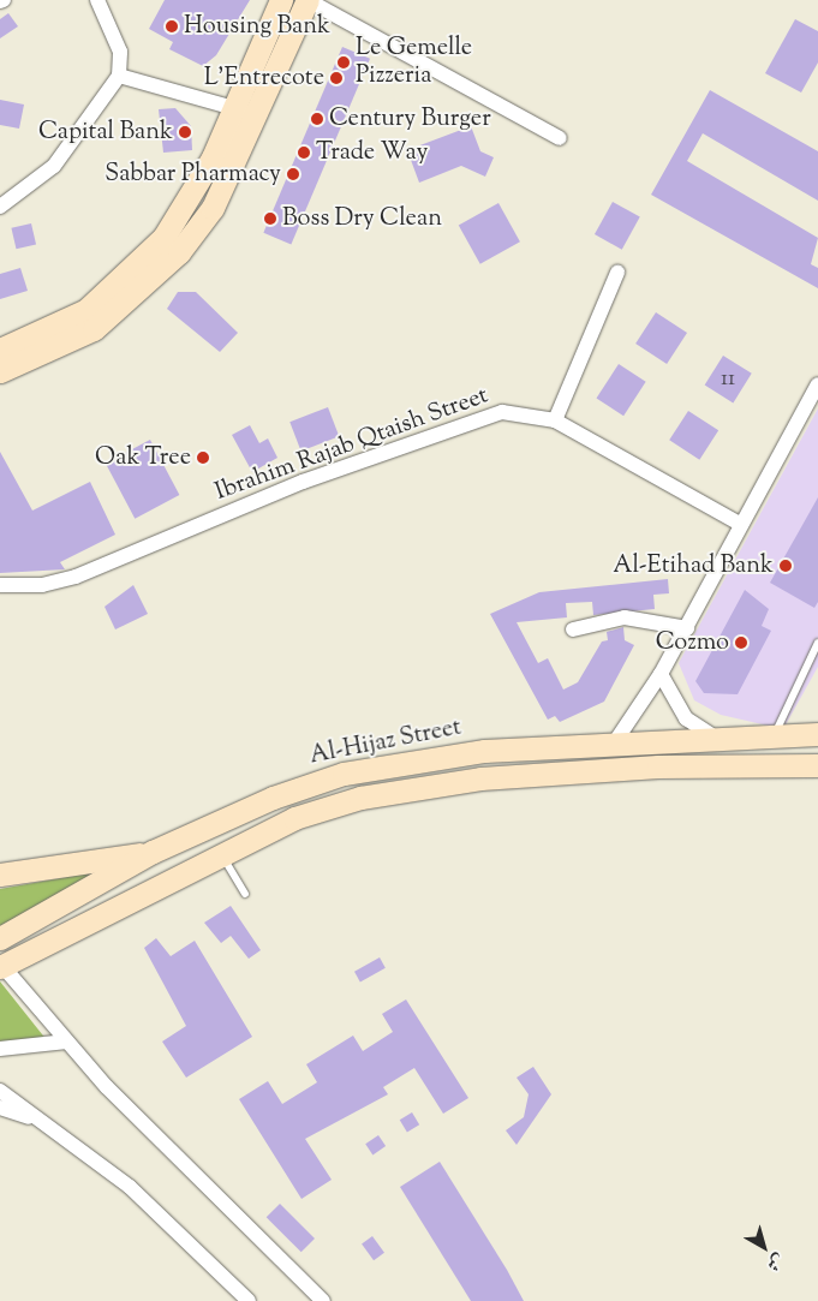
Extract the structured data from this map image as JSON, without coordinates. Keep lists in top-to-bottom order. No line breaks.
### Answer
{"streets":{"main road":["Al-Hijaz Street"],"street":["Ibrahim Rajab Qtaish Street"]},"places":["Housing Bank","Le Gemelle Pizzeria","L'Entrecote","Century Burger","Capital Bank","Trade Way","Sabbar Pharmacy","Boss Dry Clean","Oak Tree","Al-Etihad Bank","Cozmo"],"house_numbers":["11"],"north":"bottom right"}
